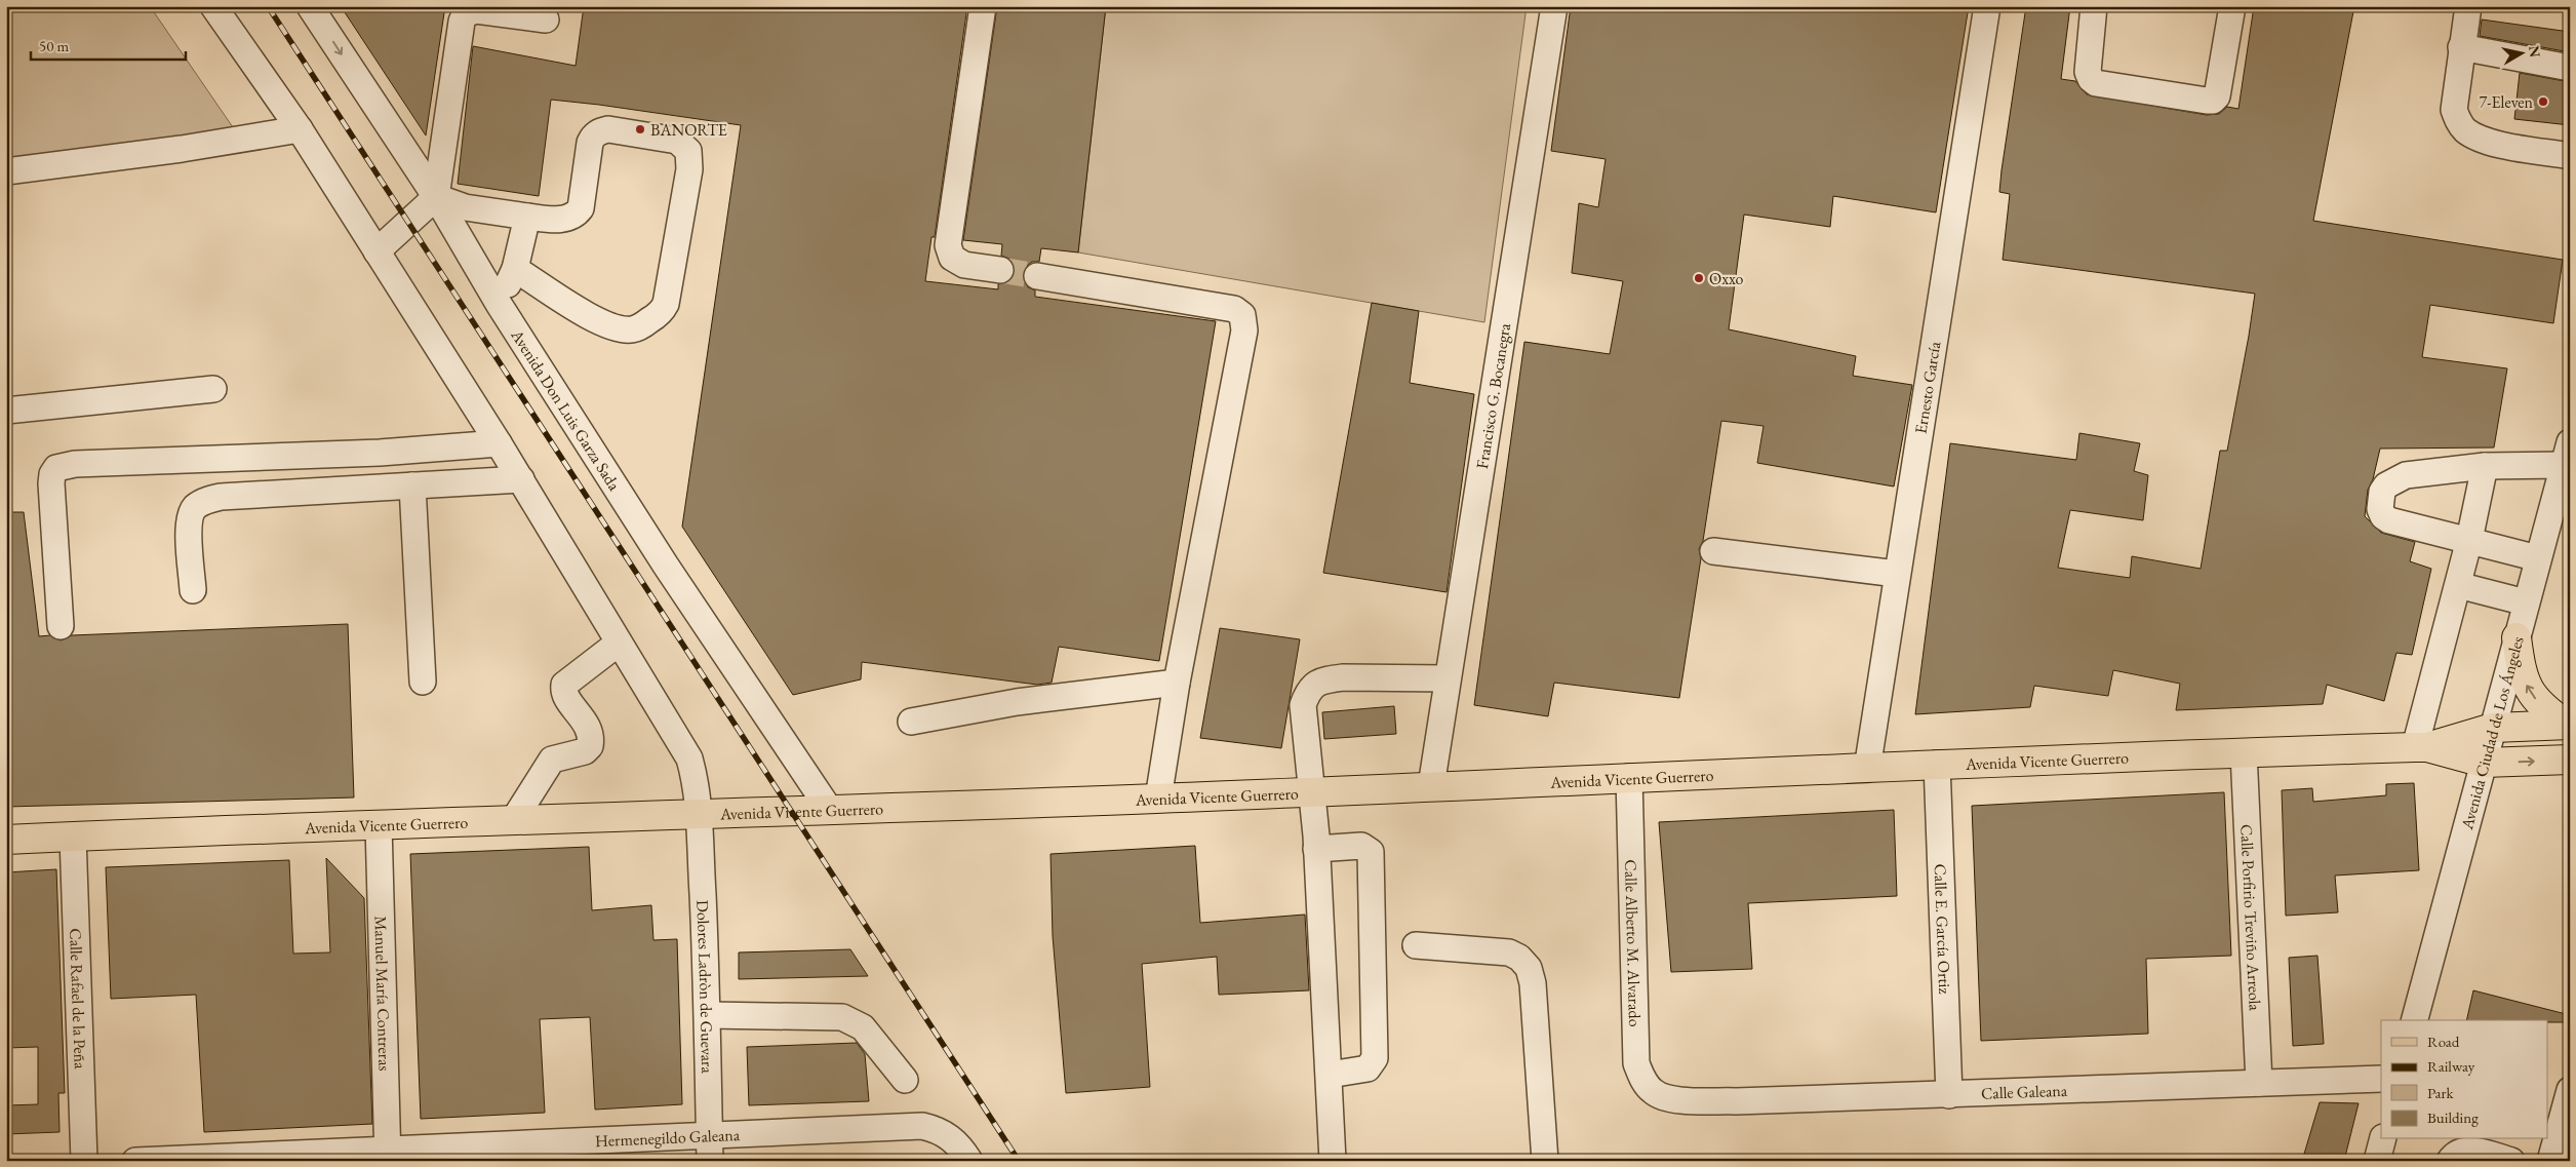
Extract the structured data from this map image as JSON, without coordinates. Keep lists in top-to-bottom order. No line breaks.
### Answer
{"streets":{"main road":["Avenida Vicente Guerrero"],"street":["Ernesto García","Francisco G. Bocanegra","Avenida Don Luis Garza Sada","Avenida Ciudad de Los Ángeles","Calle Porfirio Treviño Arreola","Calle E. García Ortiz","Calle Alberto M. Alvarado","Dolores Ladròn de Guevara","Manuel María Contreras","Calle Rafael de la Peña","Calle Galeana","Hermenegildo Galeana"]},"crossings":[["Ernesto García","Avenida Vicente Guerrero"],["Francisco G. Bocanegra","Avenida Vicente Guerrero"],["Avenida Don Luis Garza Sada","Avenida Vicente Guerrero"],["Avenida Ciudad de Los Ángeles","Avenida Vicente Guerrero"],["Avenida Vicente Guerrero","Calle Porfirio Treviño Arreola"],["Avenida Vicente Guerrero","Calle E. García Ortiz"],["Avenida Vicente Guerrero","Calle Alberto M. Alvarado"],["Avenida Vicente Guerrero","Dolores Ladròn de Guevara"],["Avenida Vicente Guerrero","Manuel María Contreras"],["Avenida Vicente Guerrero","Calle Rafael de la Peña"],["Calle Porfirio Treviño Arreola","Calle Galeana"],["Calle E. García Ortiz","Calle Galeana"],["Calle Alberto M. Alvarado","Calle Galeana"],["Dolores Ladròn de Guevara","Hermenegildo Galeana"],["Manuel María Contreras","Hermenegildo Galeana"]],"places":["7-Eleven","BANORTE","Oxxo"],"legend":["Road","Railway","Park","Building"],"scale_bar":"50 m","north":"right"}
